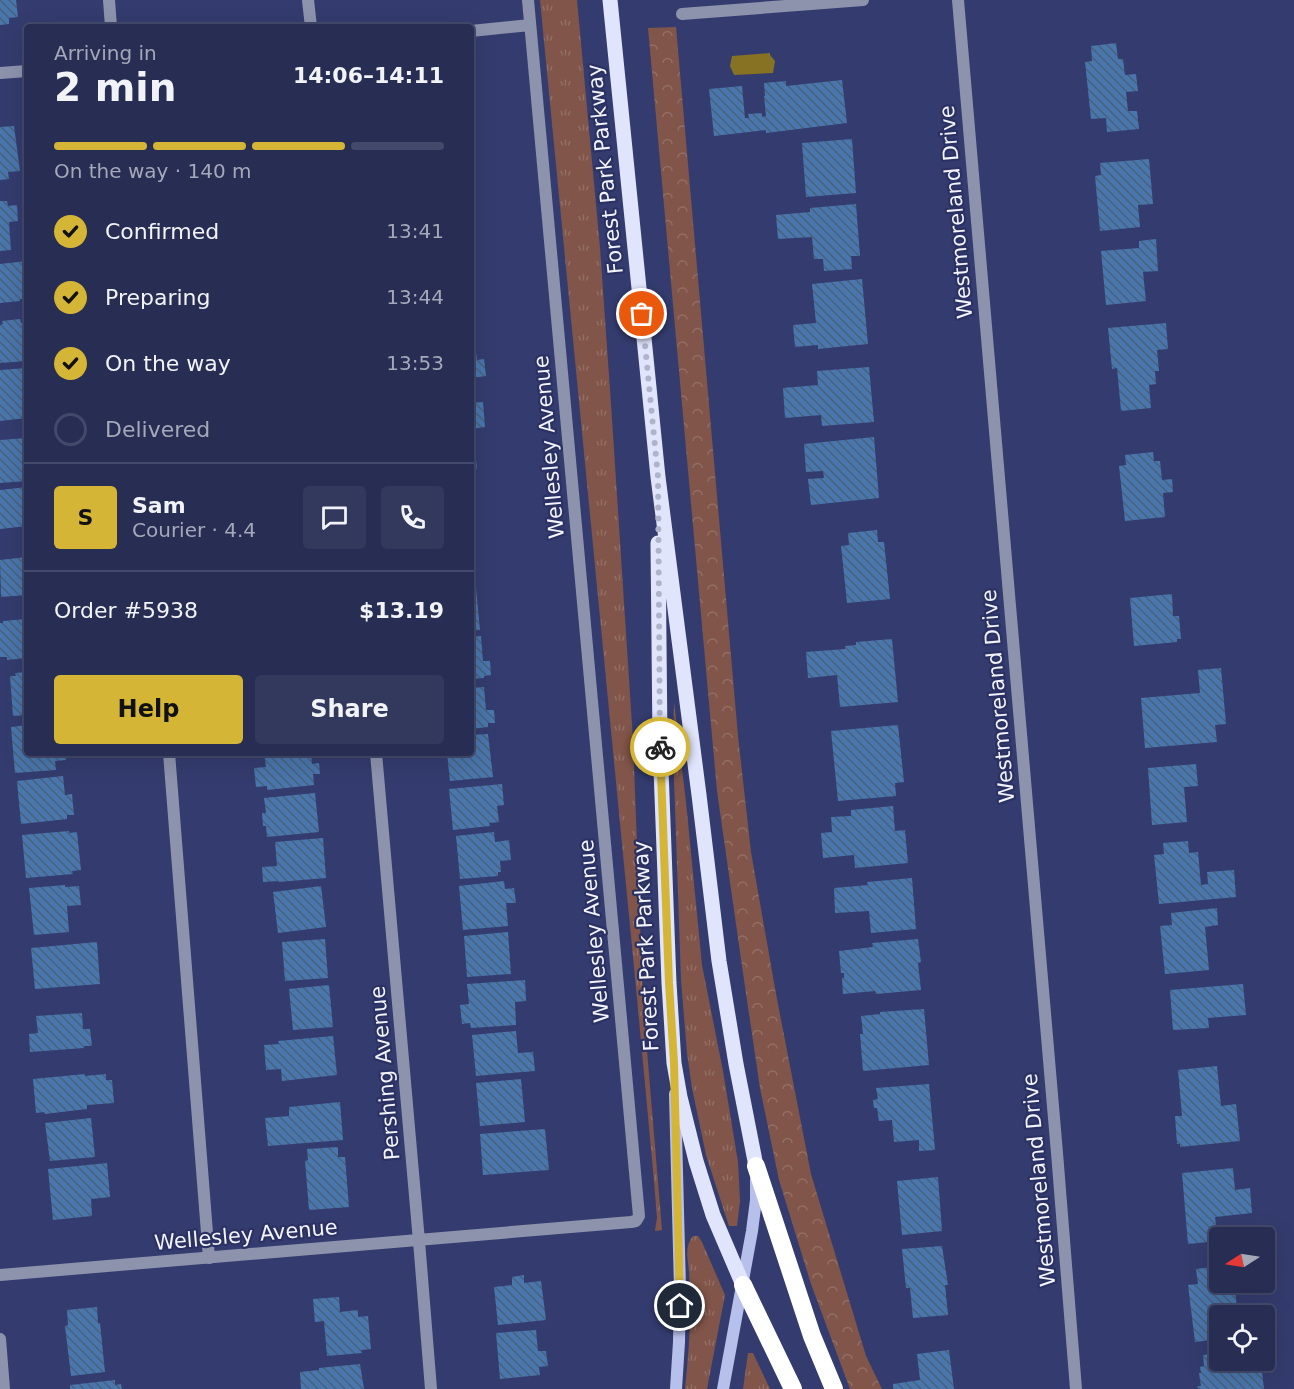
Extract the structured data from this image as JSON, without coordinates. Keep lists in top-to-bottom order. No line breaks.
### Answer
{"streets":{"highway":["Forest Park Parkway"],"street":["Westmoreland Drive","Wellesley Avenue","Pershing Avenue"]},"crossings":[["Wellesley Avenue","Pershing Avenue"]],"north":"left","page":{"heading":["2 min","Arriving in","14:06–14:11"],"panel":["Sam","Courier · 4.4","Order #5938","$13.19"],"bar":"On the way · 140 m","list":[["Confirmed","13:41"],["Preparing","13:44"],["On the way","13:53"],"Delivered"],"round":"S","buttons":["Help","Share"]}}
